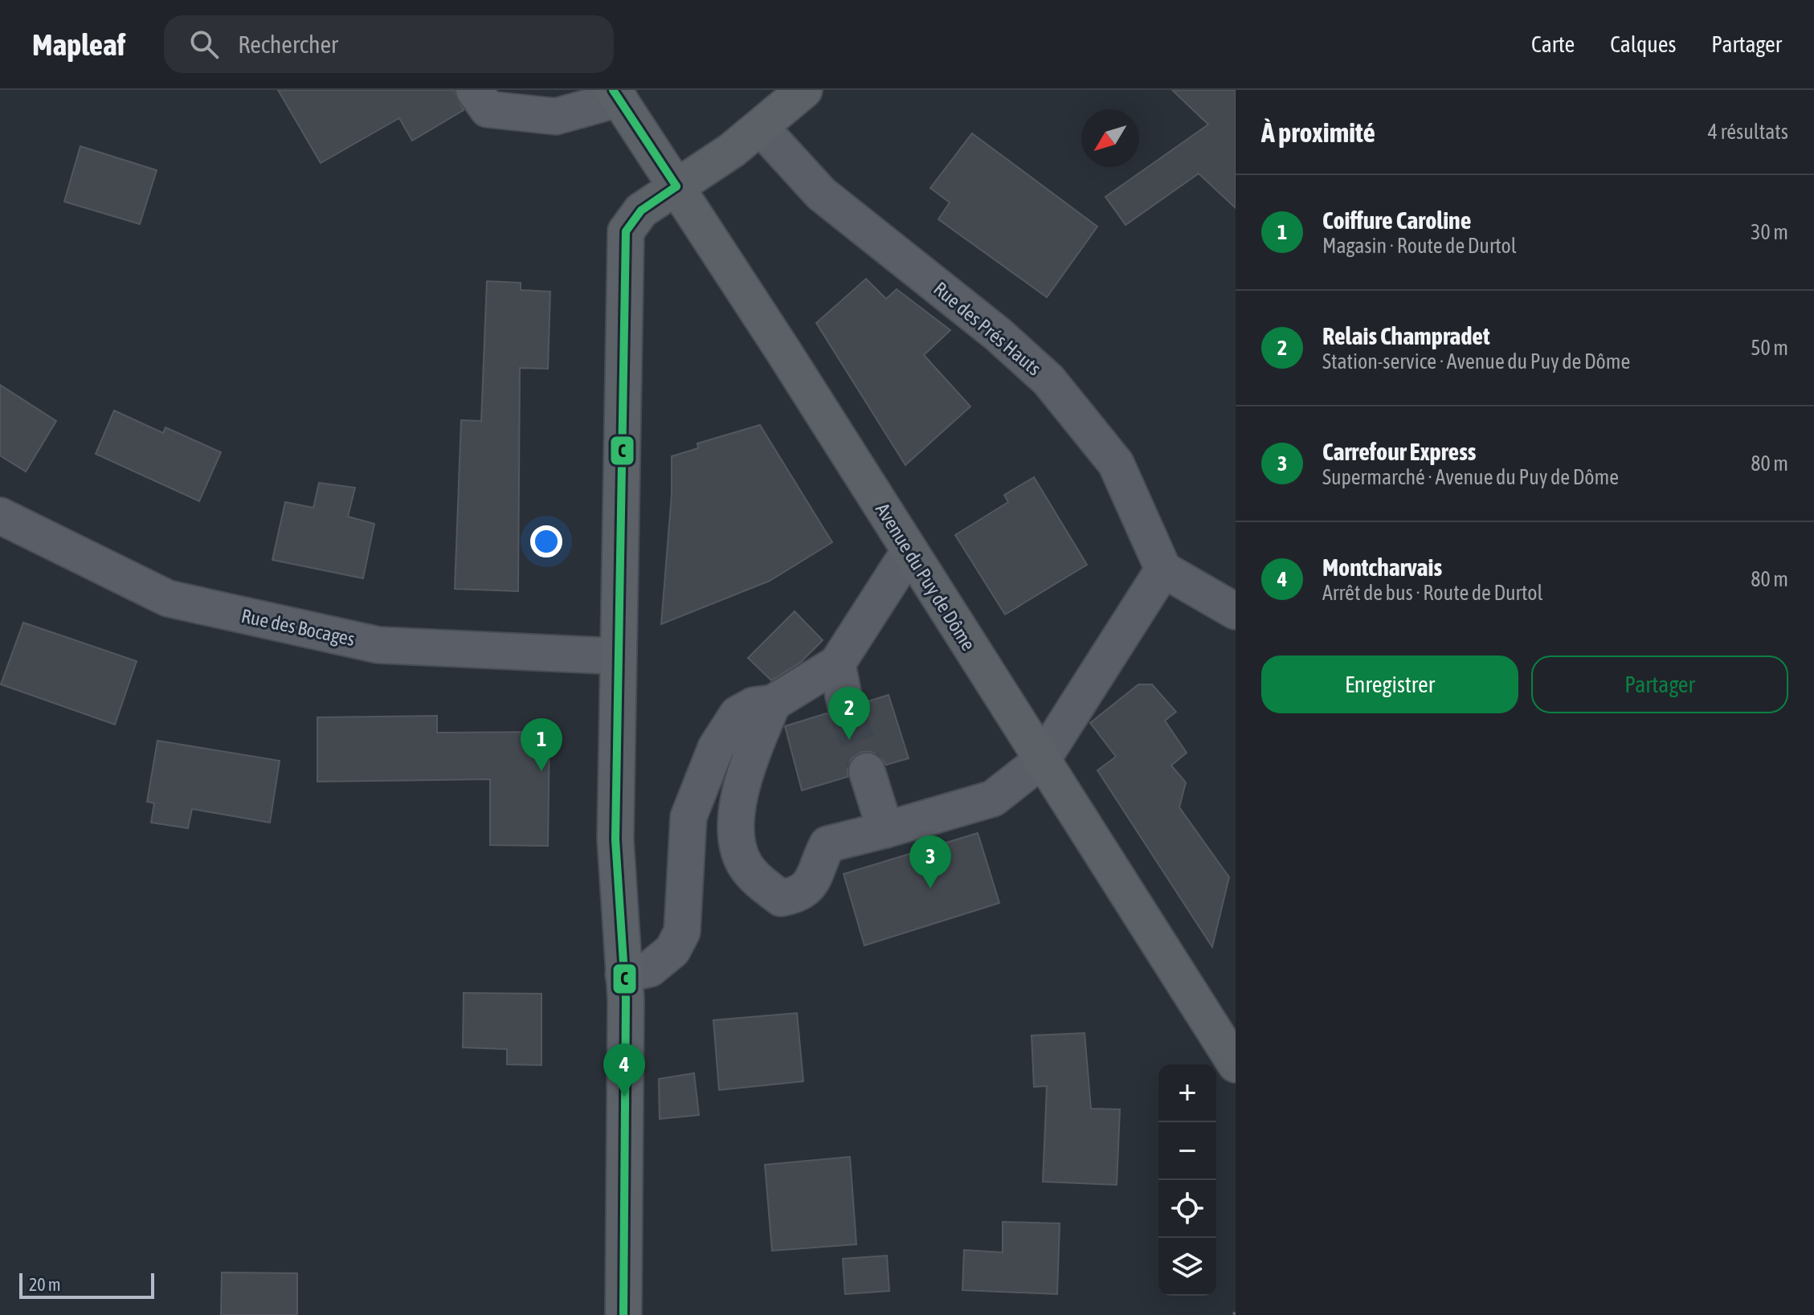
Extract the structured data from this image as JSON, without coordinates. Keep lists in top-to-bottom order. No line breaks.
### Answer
{"streets":{"main road":["Avenue du Puy de Dôme"],"street":["Rue des Prés Hauts","Rue des Bocages"]},"lines":["transit line C"],"scale_bar":"20 m","north":"bottom left","page":{"header":"Mapleaf","search":"Rechercher","nav":["Carte","Calques","Partager"],"heading":["À proximité","4 résultats"],"list":[{"mark":"1","name":"Coiffure Caroline","note":"Magasin · Route de Durtol","value":"30 m"},{"mark":"2","name":"Relais Champradet","note":"Station-service · Avenue du Puy de Dôme","value":"50 m"},{"mark":"3","name":"Carrefour Express","note":"Supermarché · Avenue du Puy de Dôme","value":"80 m"},{"mark":"4","name":"Montcharvais","note":"Arrêt de bus · Route de Durtol","value":"80 m"}],"buttons":["Enregistrer","Partager"],"pins":["2","1","3","4"],"map_buttons":["+","−"],"scale":"20 m"}}
